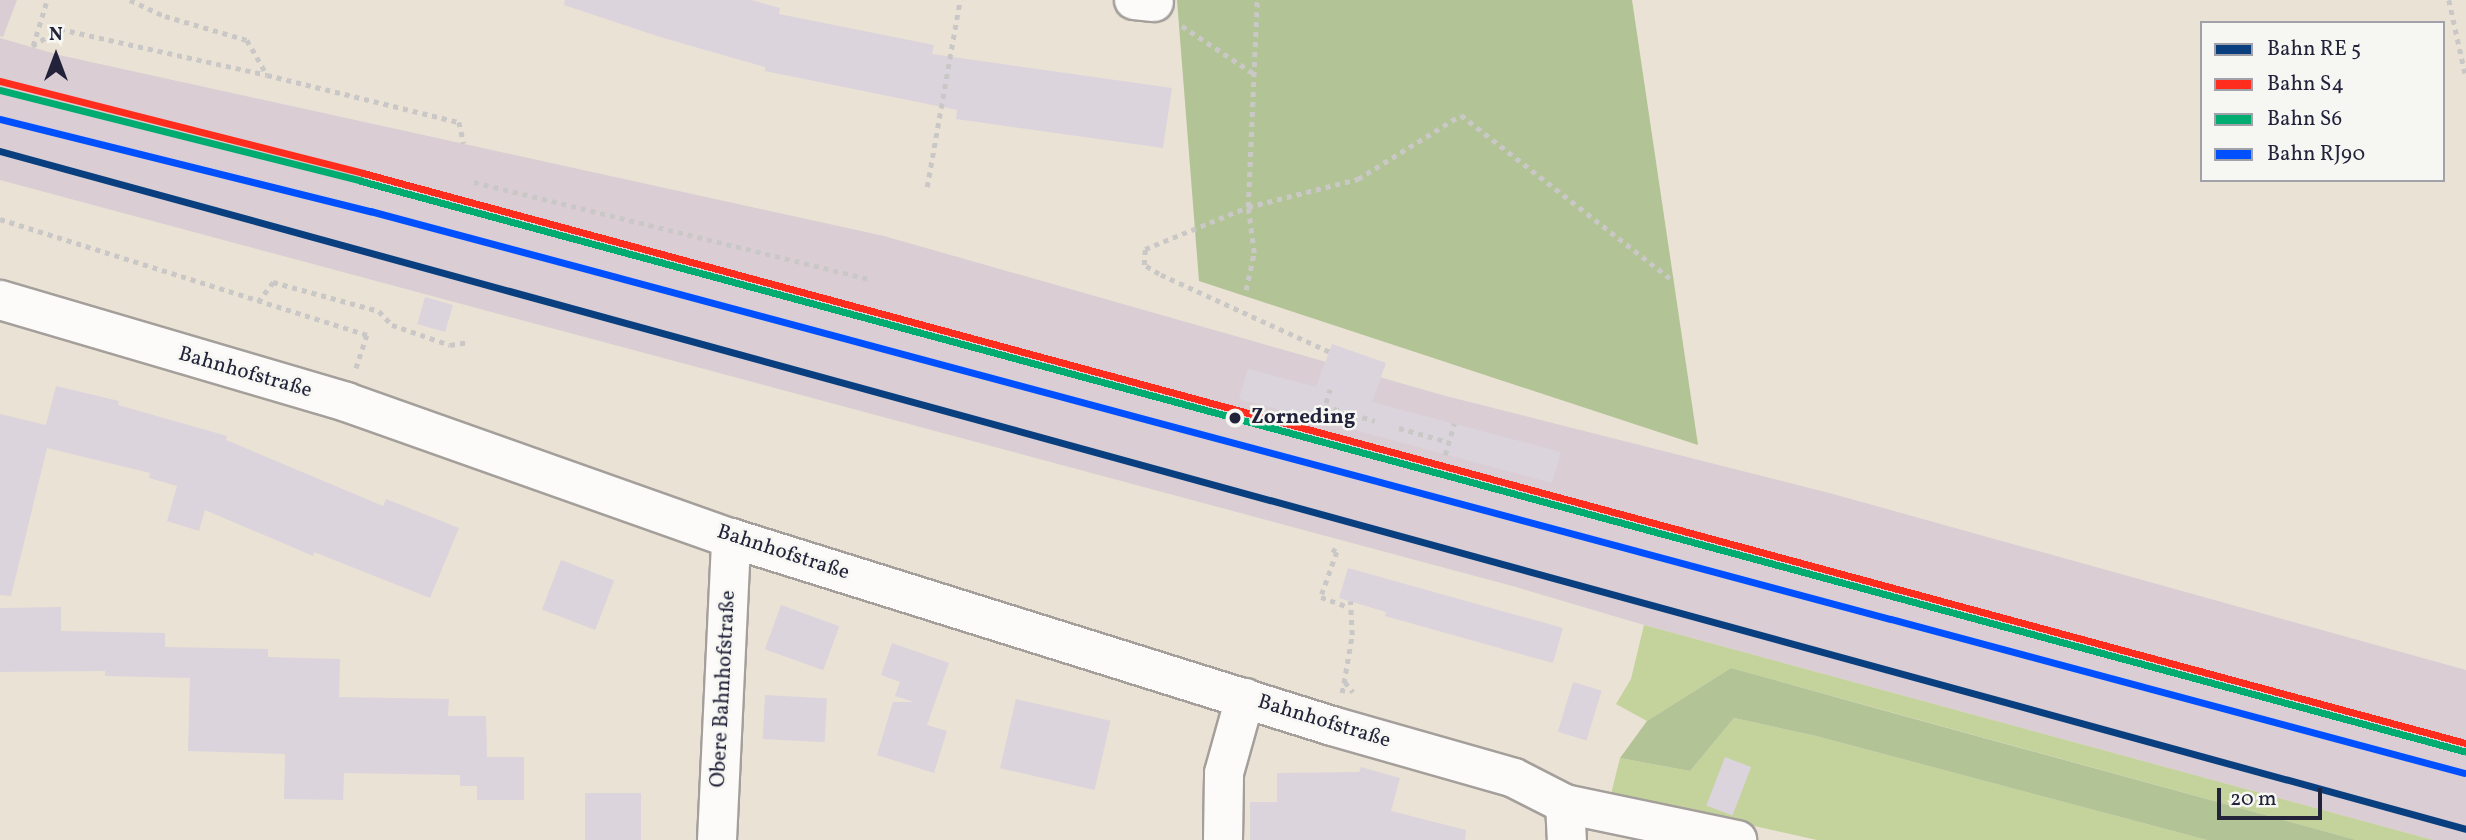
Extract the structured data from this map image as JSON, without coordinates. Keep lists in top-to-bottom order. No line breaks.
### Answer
{"streets":{"street":["Bahnhofstraße","Obere Bahnhofstraße"]},"crossings":[["Bahnhofstraße","Obere Bahnhofstraße"]],"places":["Zorneding"],"lines":["rail line S4","rail line S6","rail line RJ90"],"legend":["Bahn RE 5","Bahn S4","Bahn S6","Bahn RJ90"],"scale_bar":"20 m","north":"top"}
